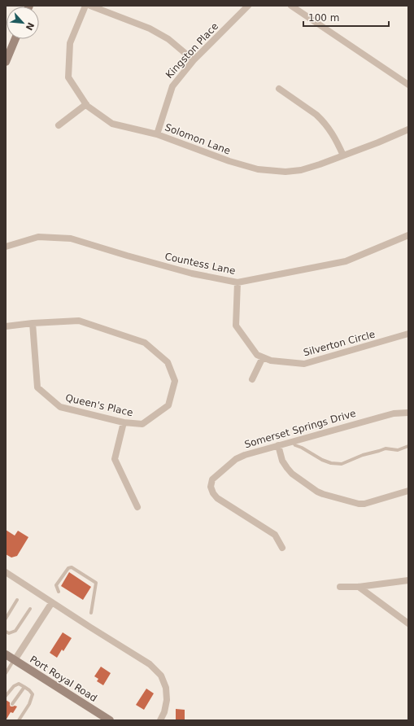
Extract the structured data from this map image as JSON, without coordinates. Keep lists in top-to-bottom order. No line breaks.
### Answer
{"streets":{"main road":["Port Royal Road"],"street":["Kingston Place","Solomon Lane","Countess Lane","Silverton Circle","Queen's Place","Somerset Springs Drive"]},"crossings":[["Kingston Place","Solomon Lane"],["Countess Lane","Silverton Circle"]],"scale_bar":"100 m","north":"bottom right"}
